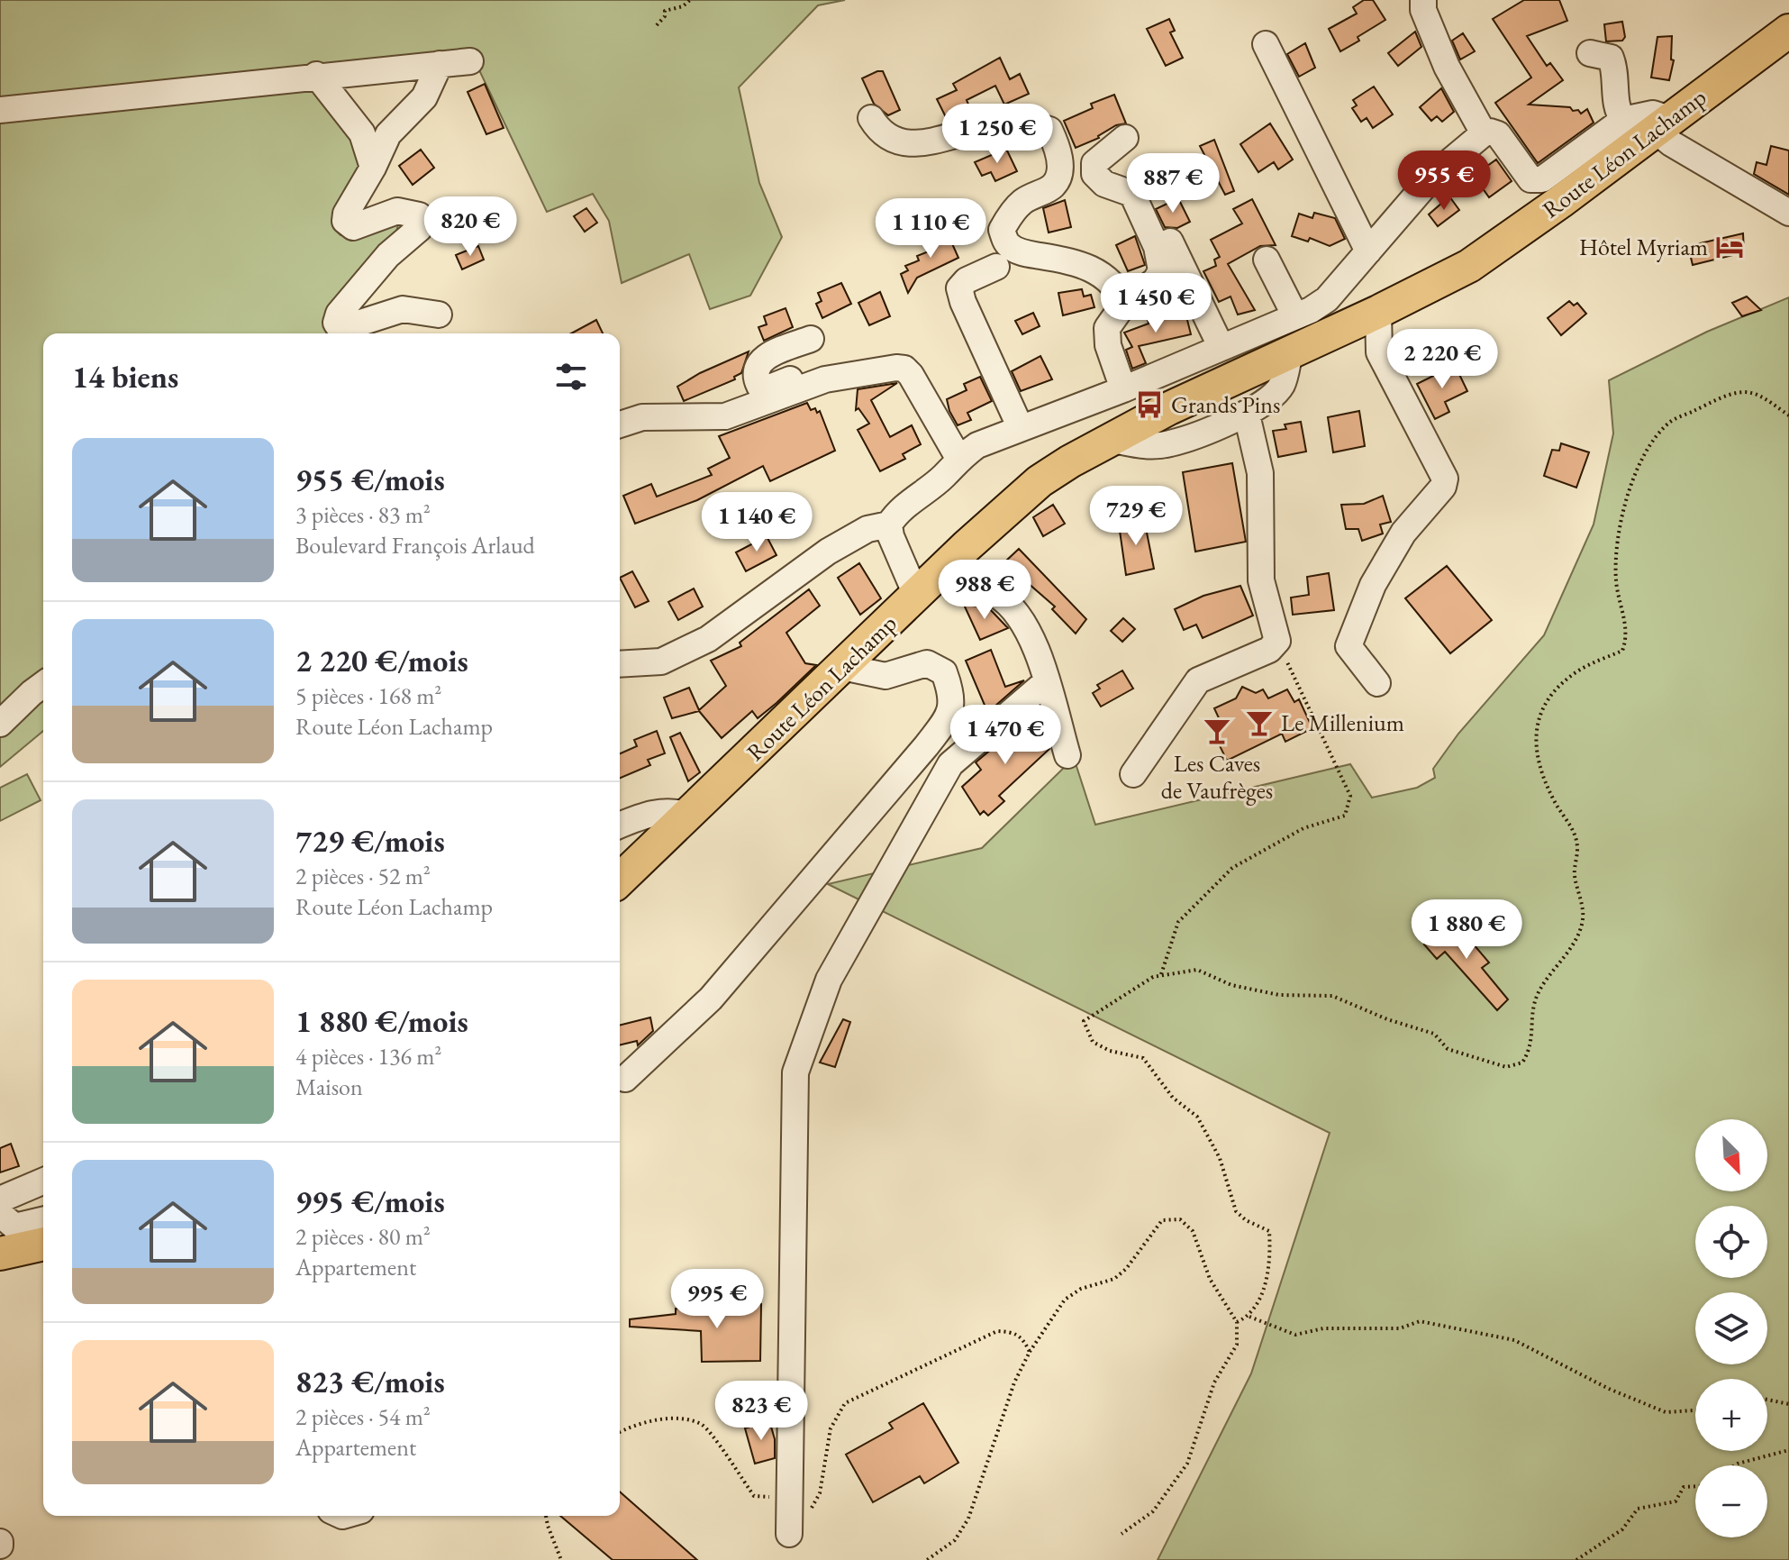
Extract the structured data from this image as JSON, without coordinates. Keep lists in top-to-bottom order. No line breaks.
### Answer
{"streets":{"main road":["Route Léon Lachamp"]},"places":{"hotel":["Hôtel Myriam"],"bus stop":["Grands Pins"],"bar":["Le Millenium","Les Caves de Vaufrèges"]},"north":"bottom right","page":{"price":["1 250 €","955 €","887 €","820 €","1 110 €","1 450 €","2 220 €","729 €","1 140 €","988 €","1 470 €","1 880 €","995 €","823 €"],"heading":"14 biens","list":[{"name":"955 €/mois","note":"3 pièces · 83 m² · Boulevard François Arlaud"},{"name":"2 220 €/mois","note":"5 pièces · 168 m² · Route Léon Lachamp"},{"name":"729 €/mois","note":"2 pièces · 52 m² · Route Léon Lachamp"},{"name":"1 880 €/mois","note":"4 pièces · 136 m² · Maison"},{"name":"995 €/mois","note":"2 pièces · 80 m² · Appartement"},{"name":"823 €/mois","note":"2 pièces · 54 m² · Appartement"}],"map_buttons":["+","−"]}}
